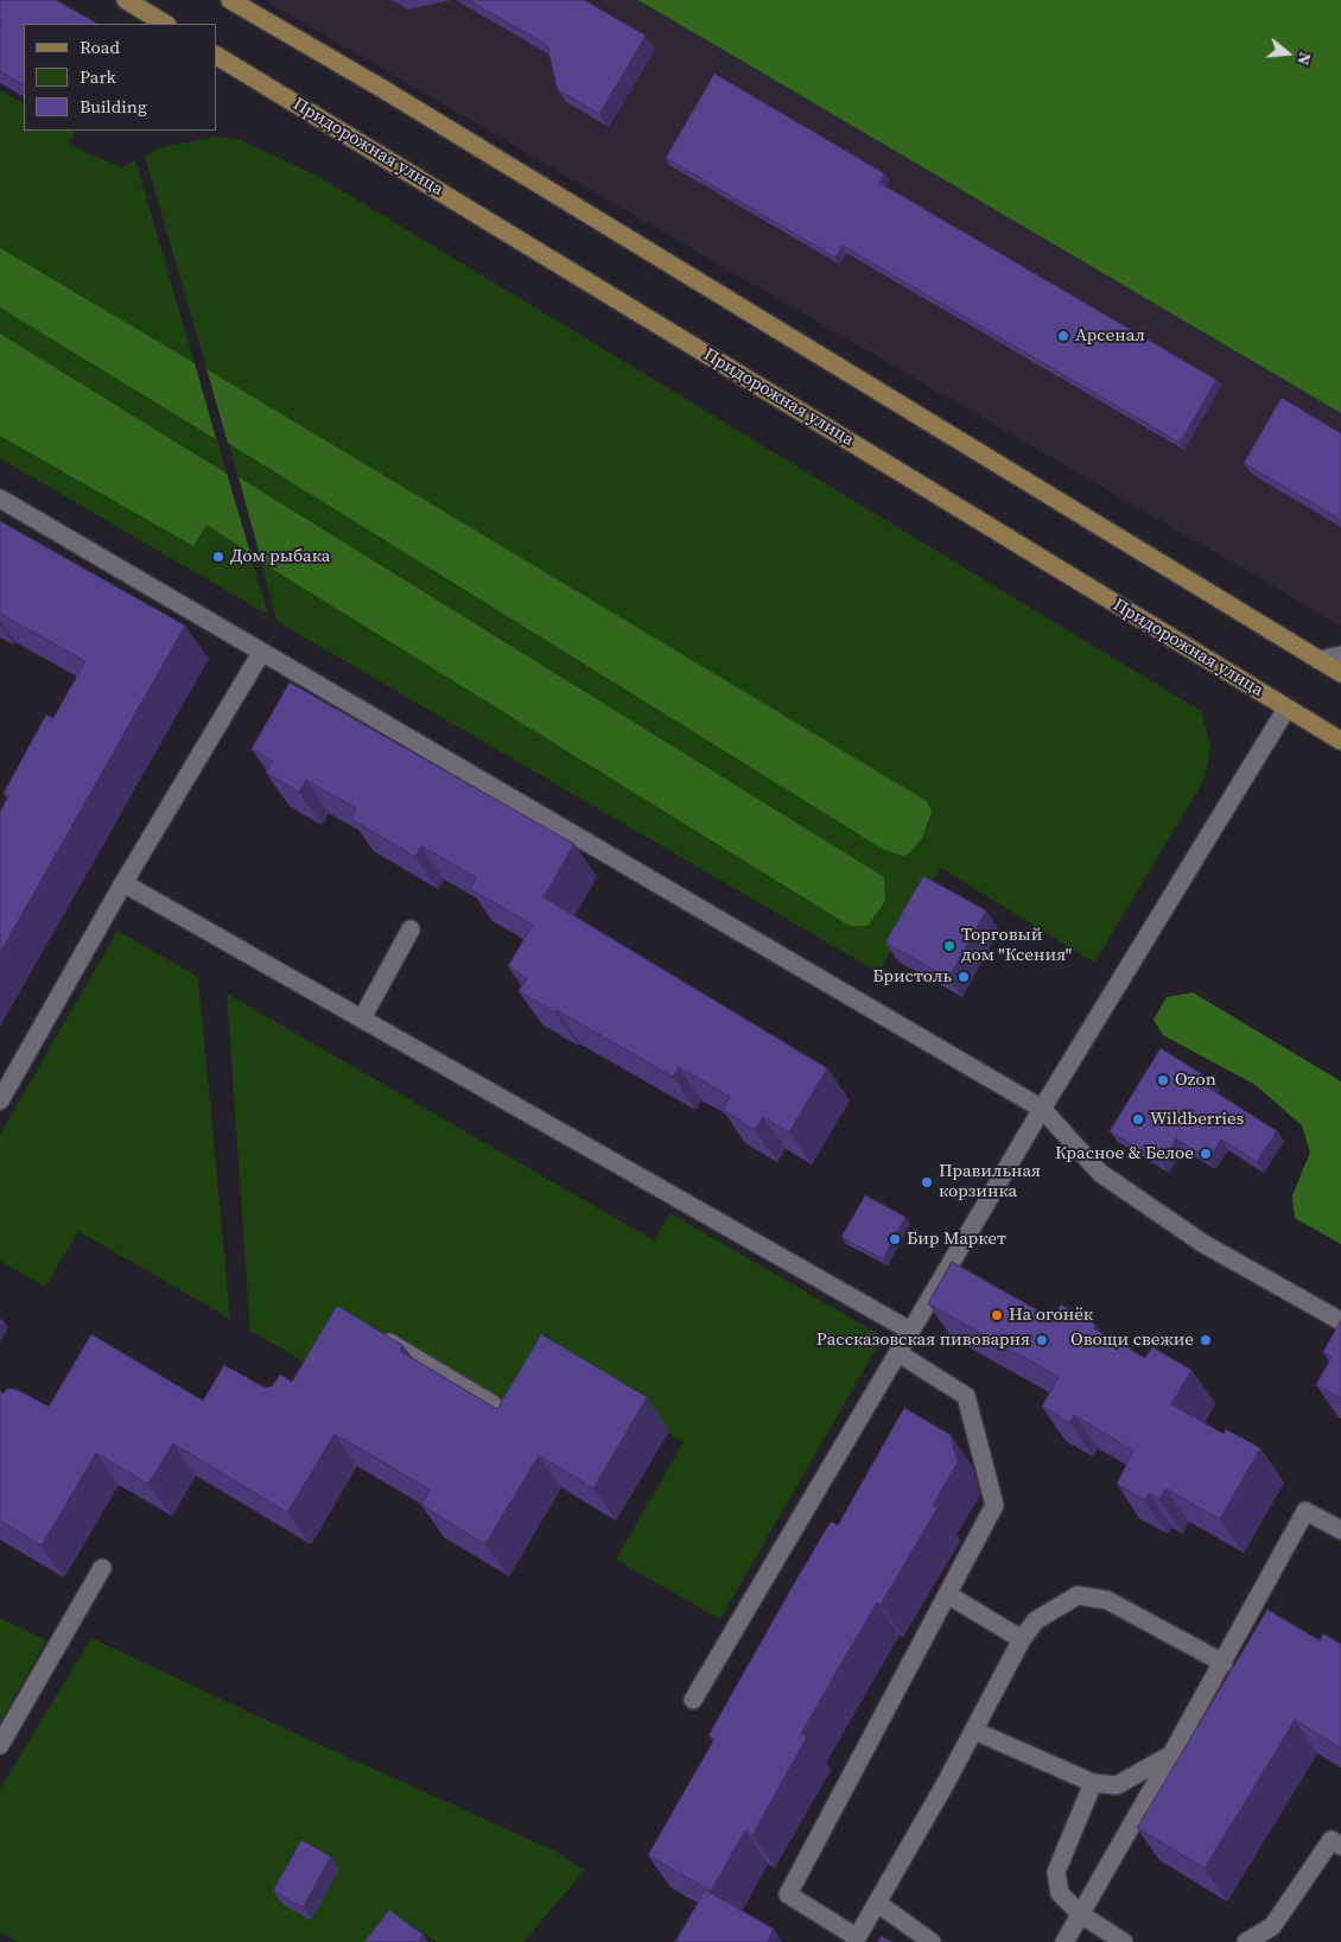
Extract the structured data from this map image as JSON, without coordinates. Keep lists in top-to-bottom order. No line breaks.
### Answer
{"streets":{"main road":["Придорожная улица"]},"places":["Арсенал","Дом рыбака","Торговый дом \"Ксения\"","Бристоль","Ozon","Wildberries","Красное & Белое","Правильная корзинка","Бир Маркет","На огонёк","Рассказовская пивоварня","Овощи свежие"],"legend":["Road","Park","Building"],"north":"right"}
